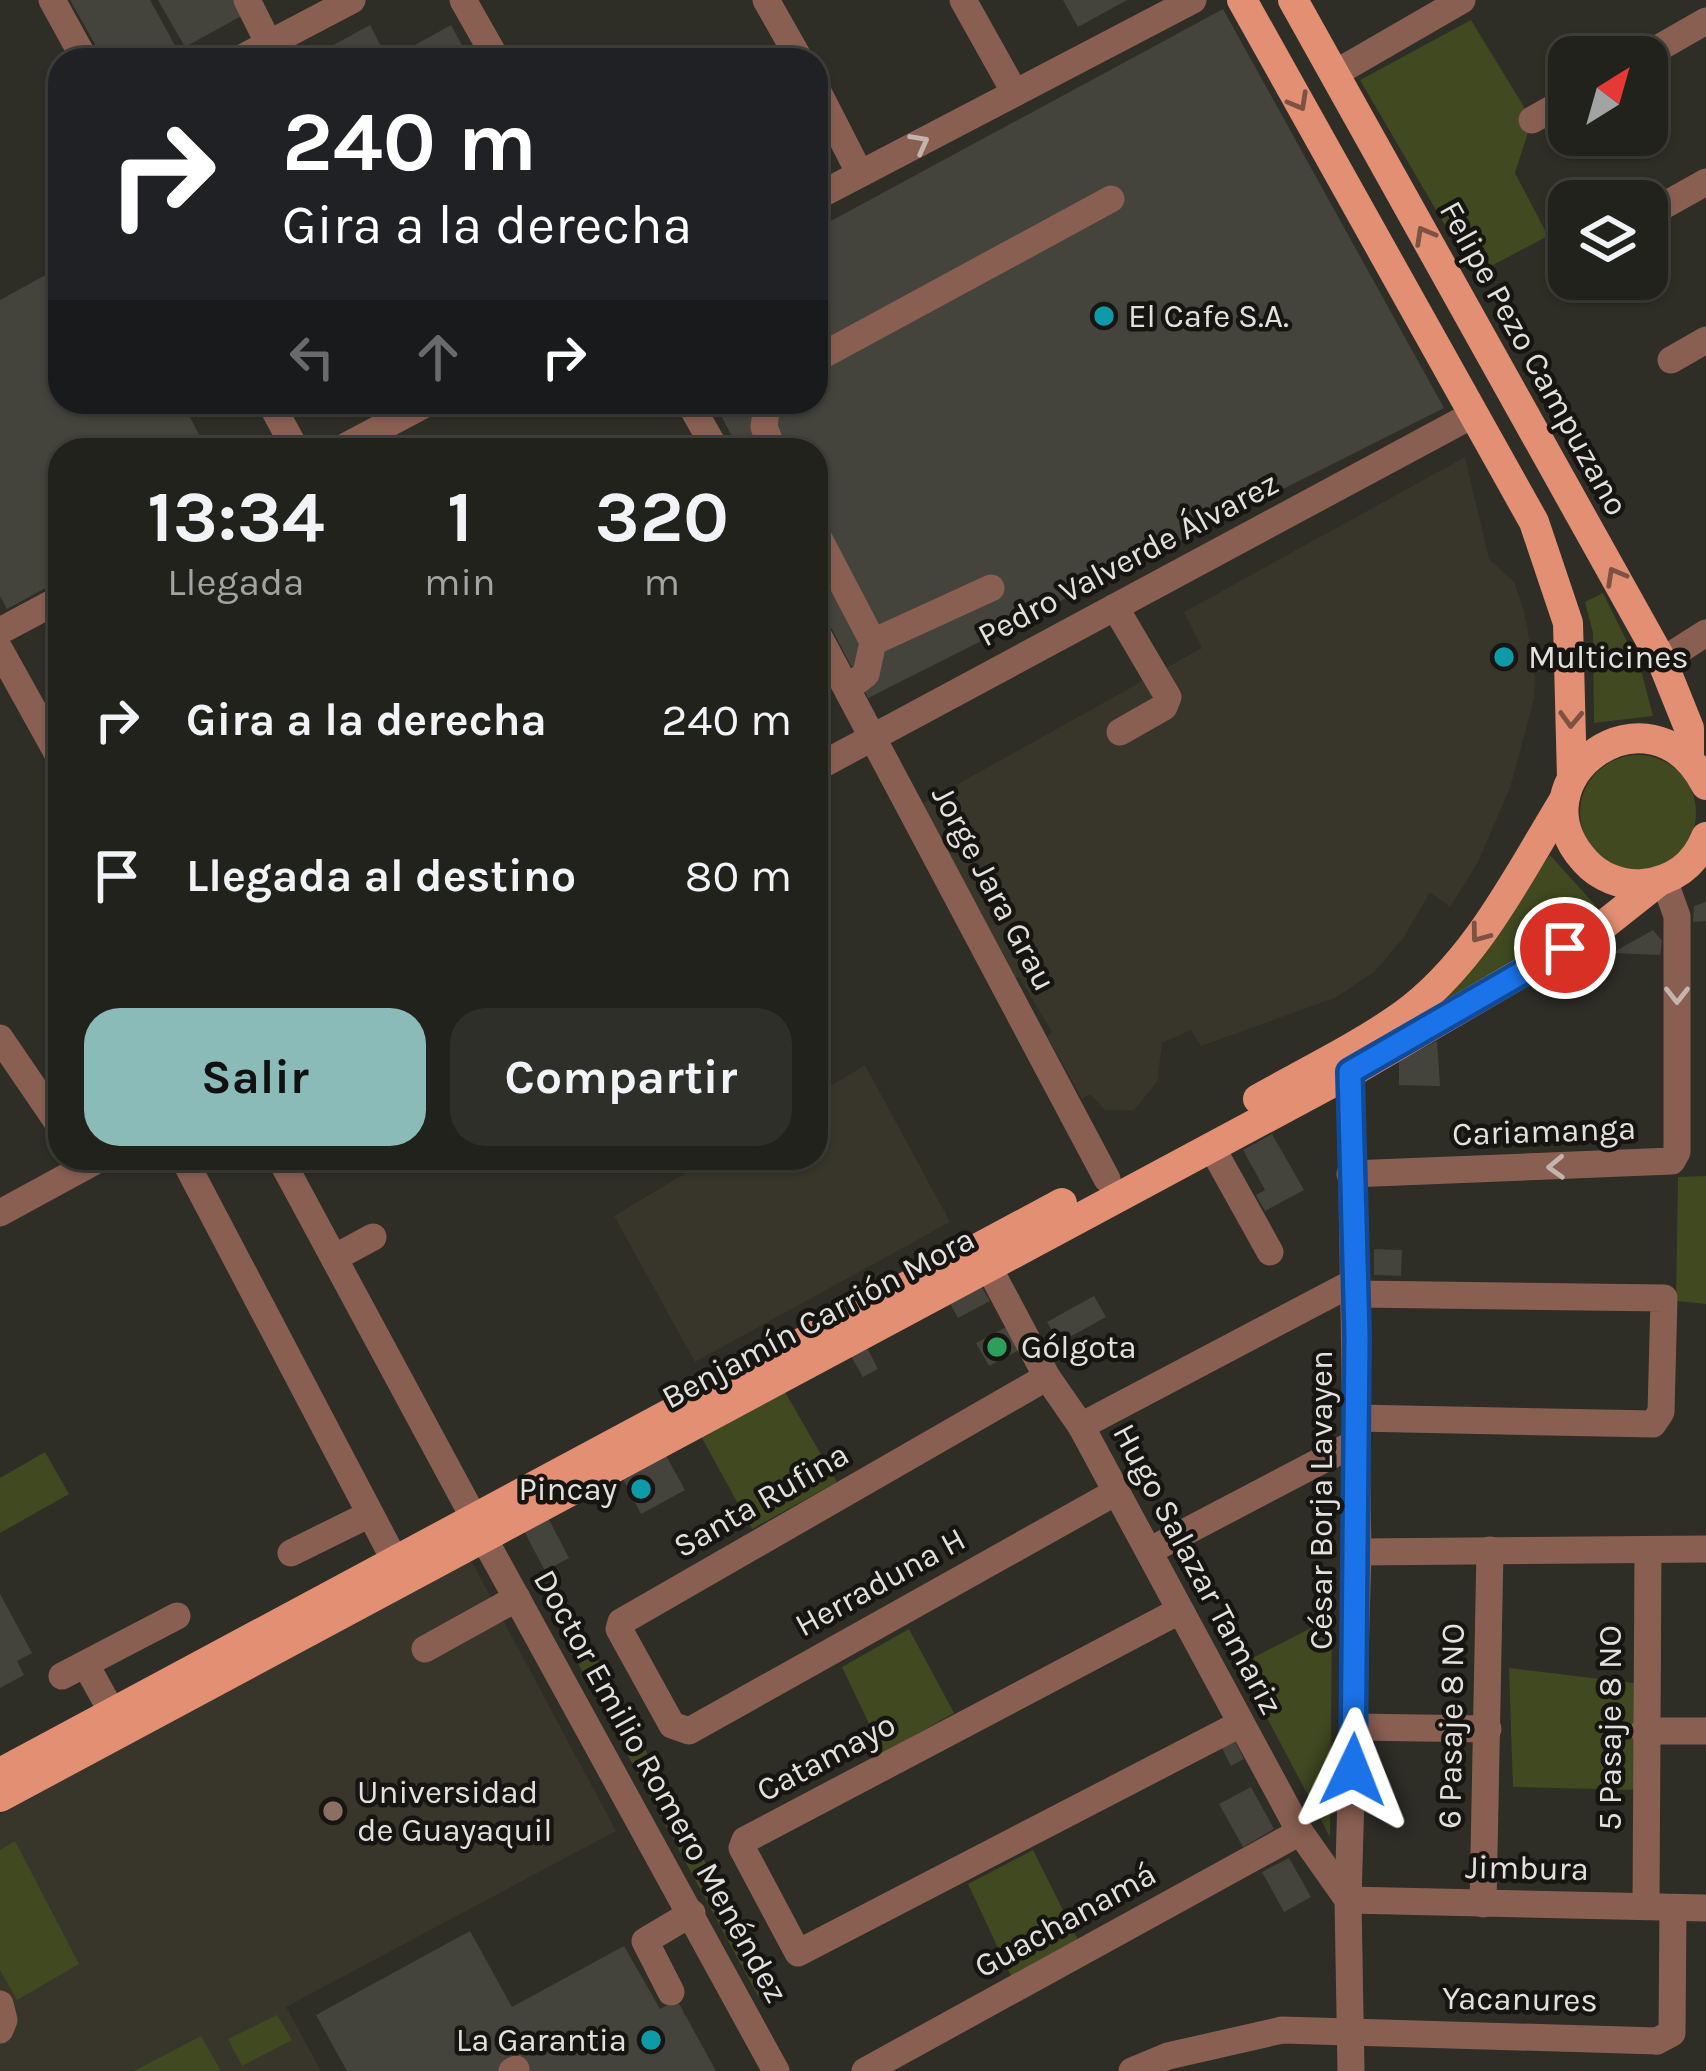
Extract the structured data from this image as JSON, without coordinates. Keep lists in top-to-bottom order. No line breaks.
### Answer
{"streets":{"main road":["Felipe Pezo Campuzano","Benjamín Carrión Mora"],"street":["Pedro Valverde Álvarez","Jorge Jara Grau","Cariamanga","Santa Rufina","César Borja Lavayen","Hugo Salazar Tamariz","Herraduna H","6 Pasaje 8 NO","5 Pasaje 8 NO","Catamayo","Doctor Emilio Romero Menéndez","Jimbura","Guachanamá","Yacanures"]},"crossings":[["Pedro Valverde Álvarez","Jorge Jara Grau"],["Jorge Jara Grau","Benjamín Carrión Mora"],["Cariamanga","Benjamín Carrión Mora"],["Cariamanga","César Borja Lavayen"],["Benjamín Carrión Mora","César Borja Lavayen"],["Benjamín Carrión Mora","Hugo Salazar Tamariz"],["Benjamín Carrión Mora","Doctor Emilio Romero Menéndez"],["Santa Rufina","Hugo Salazar Tamariz"],["Santa Rufina","Herraduna H"],["César Borja Lavayen","Hugo Salazar Tamariz"],["César Borja Lavayen","Jimbura"],["César Borja Lavayen","Yacanures"],["Hugo Salazar Tamariz","Herraduna H"],["Hugo Salazar Tamariz","Catamayo"],["Hugo Salazar Tamariz","Jimbura"],["Hugo Salazar Tamariz","Guachanamá"],["6 Pasaje 8 NO","Jimbura"],["5 Pasaje 8 NO","Jimbura"],["5 Pasaje 8 NO","Yacanures"]],"places":["El Cafe S.A.","Multicines","Gólgota","Pincay","Universidad de Guayaquil","La Garantia"],"north":"top right","page":{"turn":["240 m","Gira a la derecha"],"eta":["13:34","Llegada","1","min","320","m"],"list":[{"name":"Gira a la derecha","value":"240 m"},{"name":"Llegada al destino","value":"80 m"}],"buttons":["Salir","Compartir"]}}
